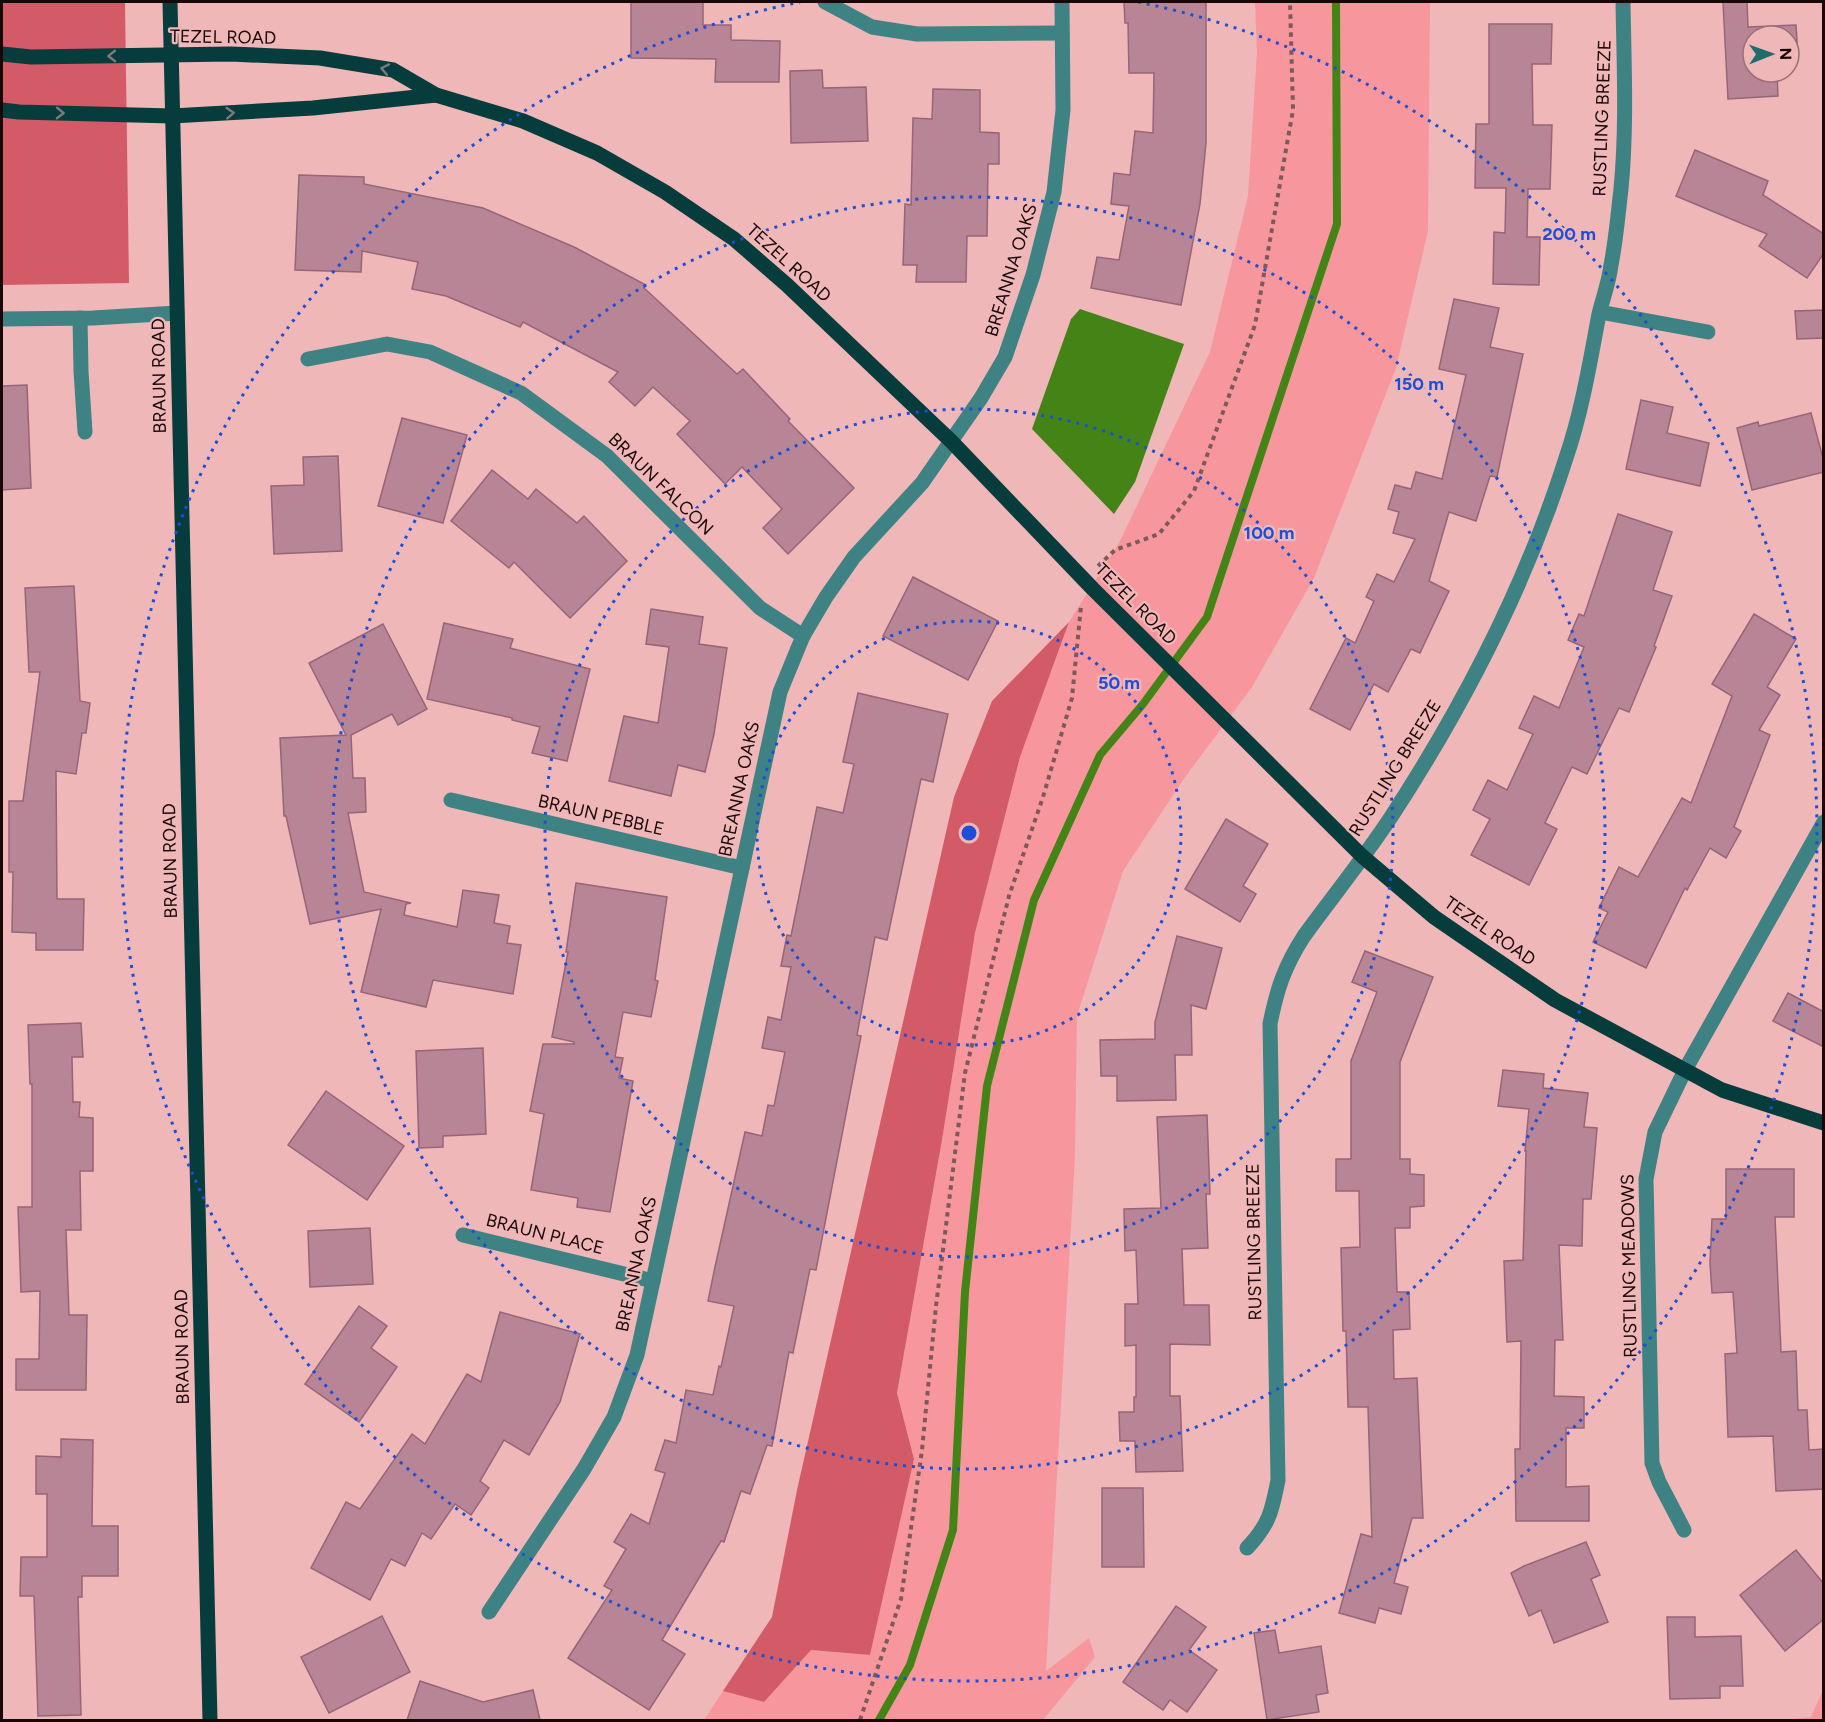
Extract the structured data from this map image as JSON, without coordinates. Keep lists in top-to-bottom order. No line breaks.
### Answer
{"streets":{"main road":["TEZEL ROAD","BRAUN ROAD"],"street":["RUSTLING BREEZE","BREANNA OAKS","BRAUN FALCON","BRAUN PEBBLE","BRAUN PLACE","RUSTLING MEADOWS"]},"crossings":[["TEZEL ROAD","RUSTLING BREEZE"],["TEZEL ROAD","BREANNA OAKS"],["TEZEL ROAD","BRAUN ROAD"],["TEZEL ROAD","RUSTLING MEADOWS"],["BREANNA OAKS","BRAUN FALCON"],["BREANNA OAKS","BRAUN PEBBLE"],["BREANNA OAKS","BRAUN PLACE"]],"north":"right","rings":["200 m","150 m","100 m","50 m"]}
